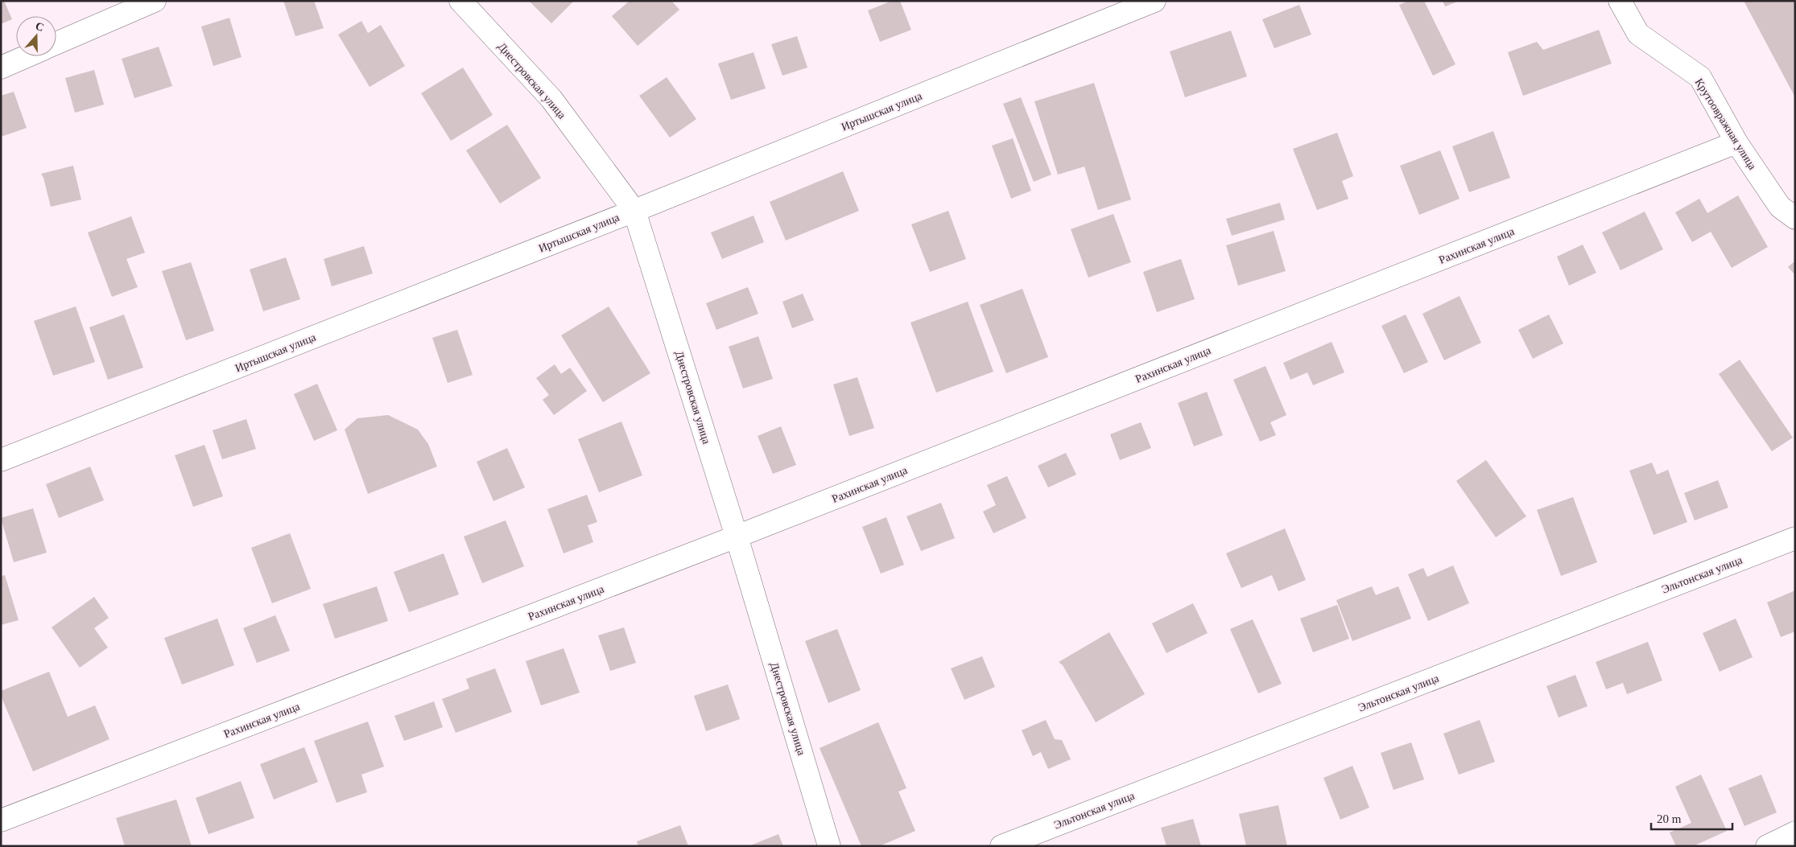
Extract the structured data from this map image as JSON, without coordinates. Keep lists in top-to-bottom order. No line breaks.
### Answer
{"streets":{"street":["Днестровская улица","Иртышская улица","Крутоовражная улица","Рахинская улица","Эльтонская улица"]},"crossings":[["Днестровская улица","Иртышская улица"],["Днестровская улица","Рахинская улица"],["Крутоовражная улица","Рахинская улица"]],"scale_bar":"20 m","north":"top"}
